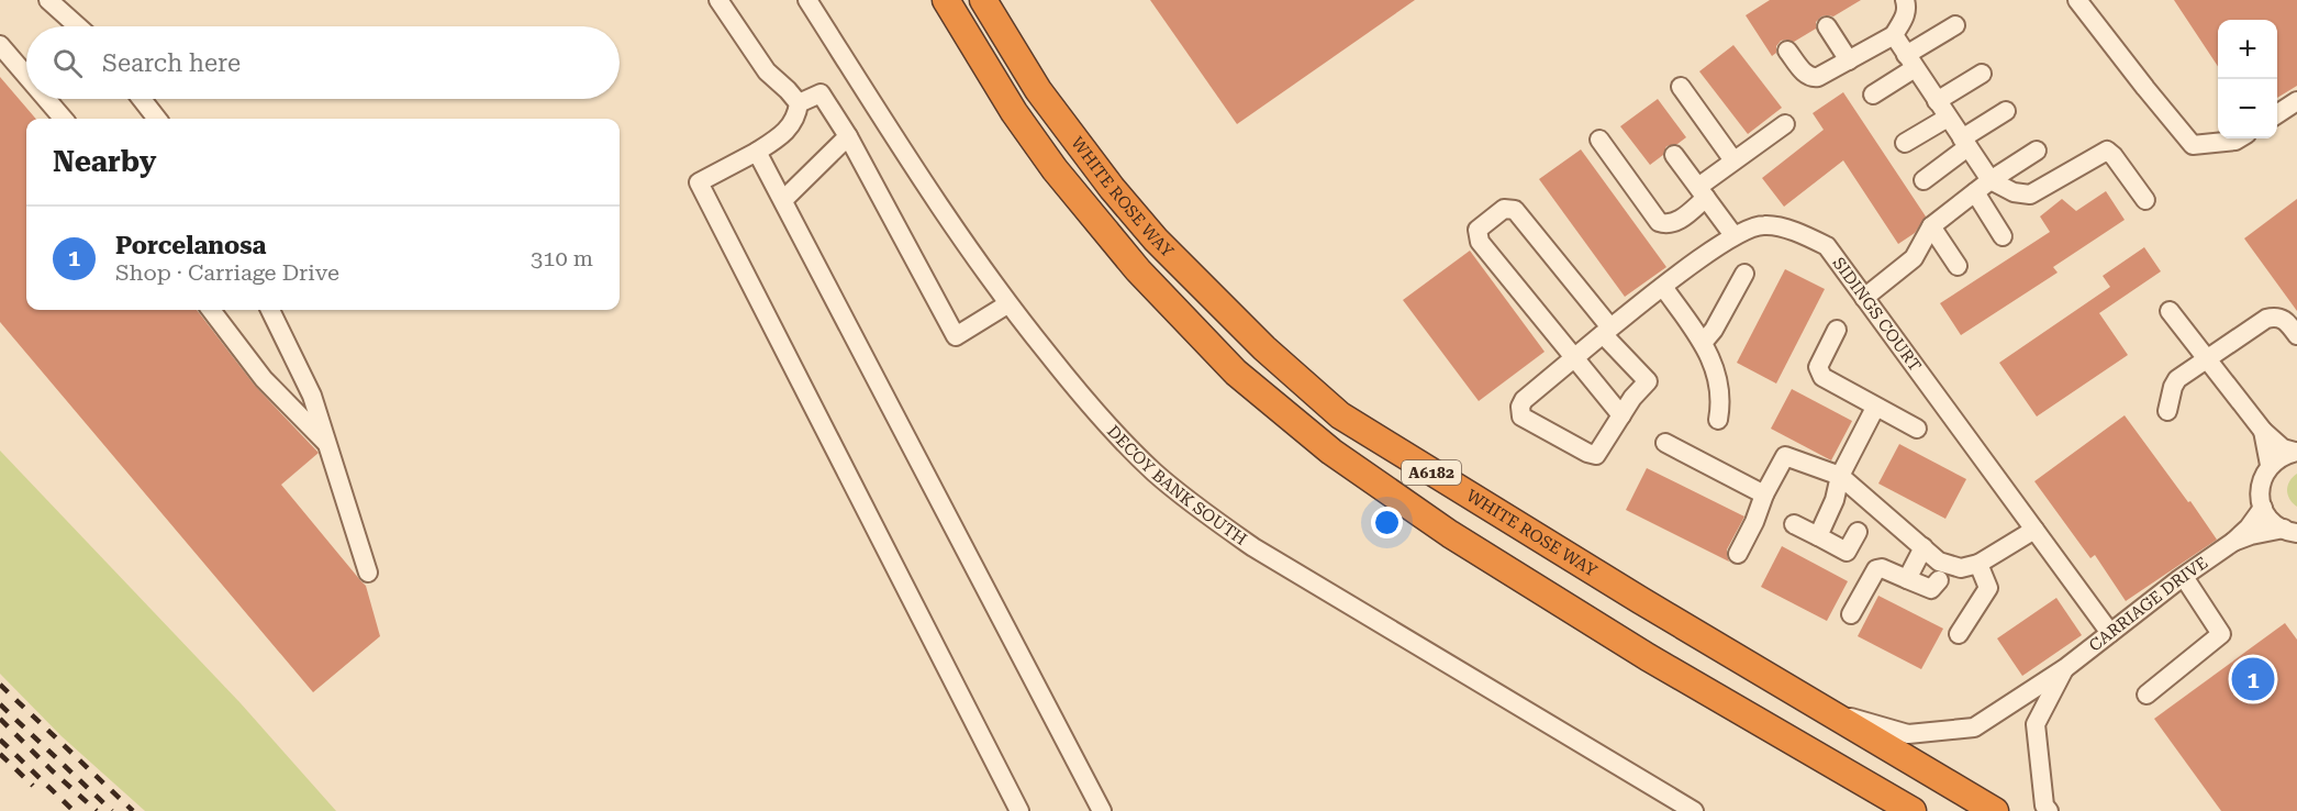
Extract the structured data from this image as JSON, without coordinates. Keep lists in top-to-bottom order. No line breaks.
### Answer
{"streets":{"highway":["WHITE ROSE WAY","A6182"],"street":["SIDINGS COURT","DECOY BANK SOUTH","CARRIAGE DRIVE"]},"crossings":[["WHITE ROSE WAY","CARRIAGE DRIVE"],["SIDINGS COURT","CARRIAGE DRIVE"]],"page":{"map_buttons":["+","−"],"search":"Search here","heading":"Nearby","list":[{"mark":"1","name":"Porcelanosa","note":"Shop · Carriage Drive","value":"310 m"}],"pins":"1"}}
